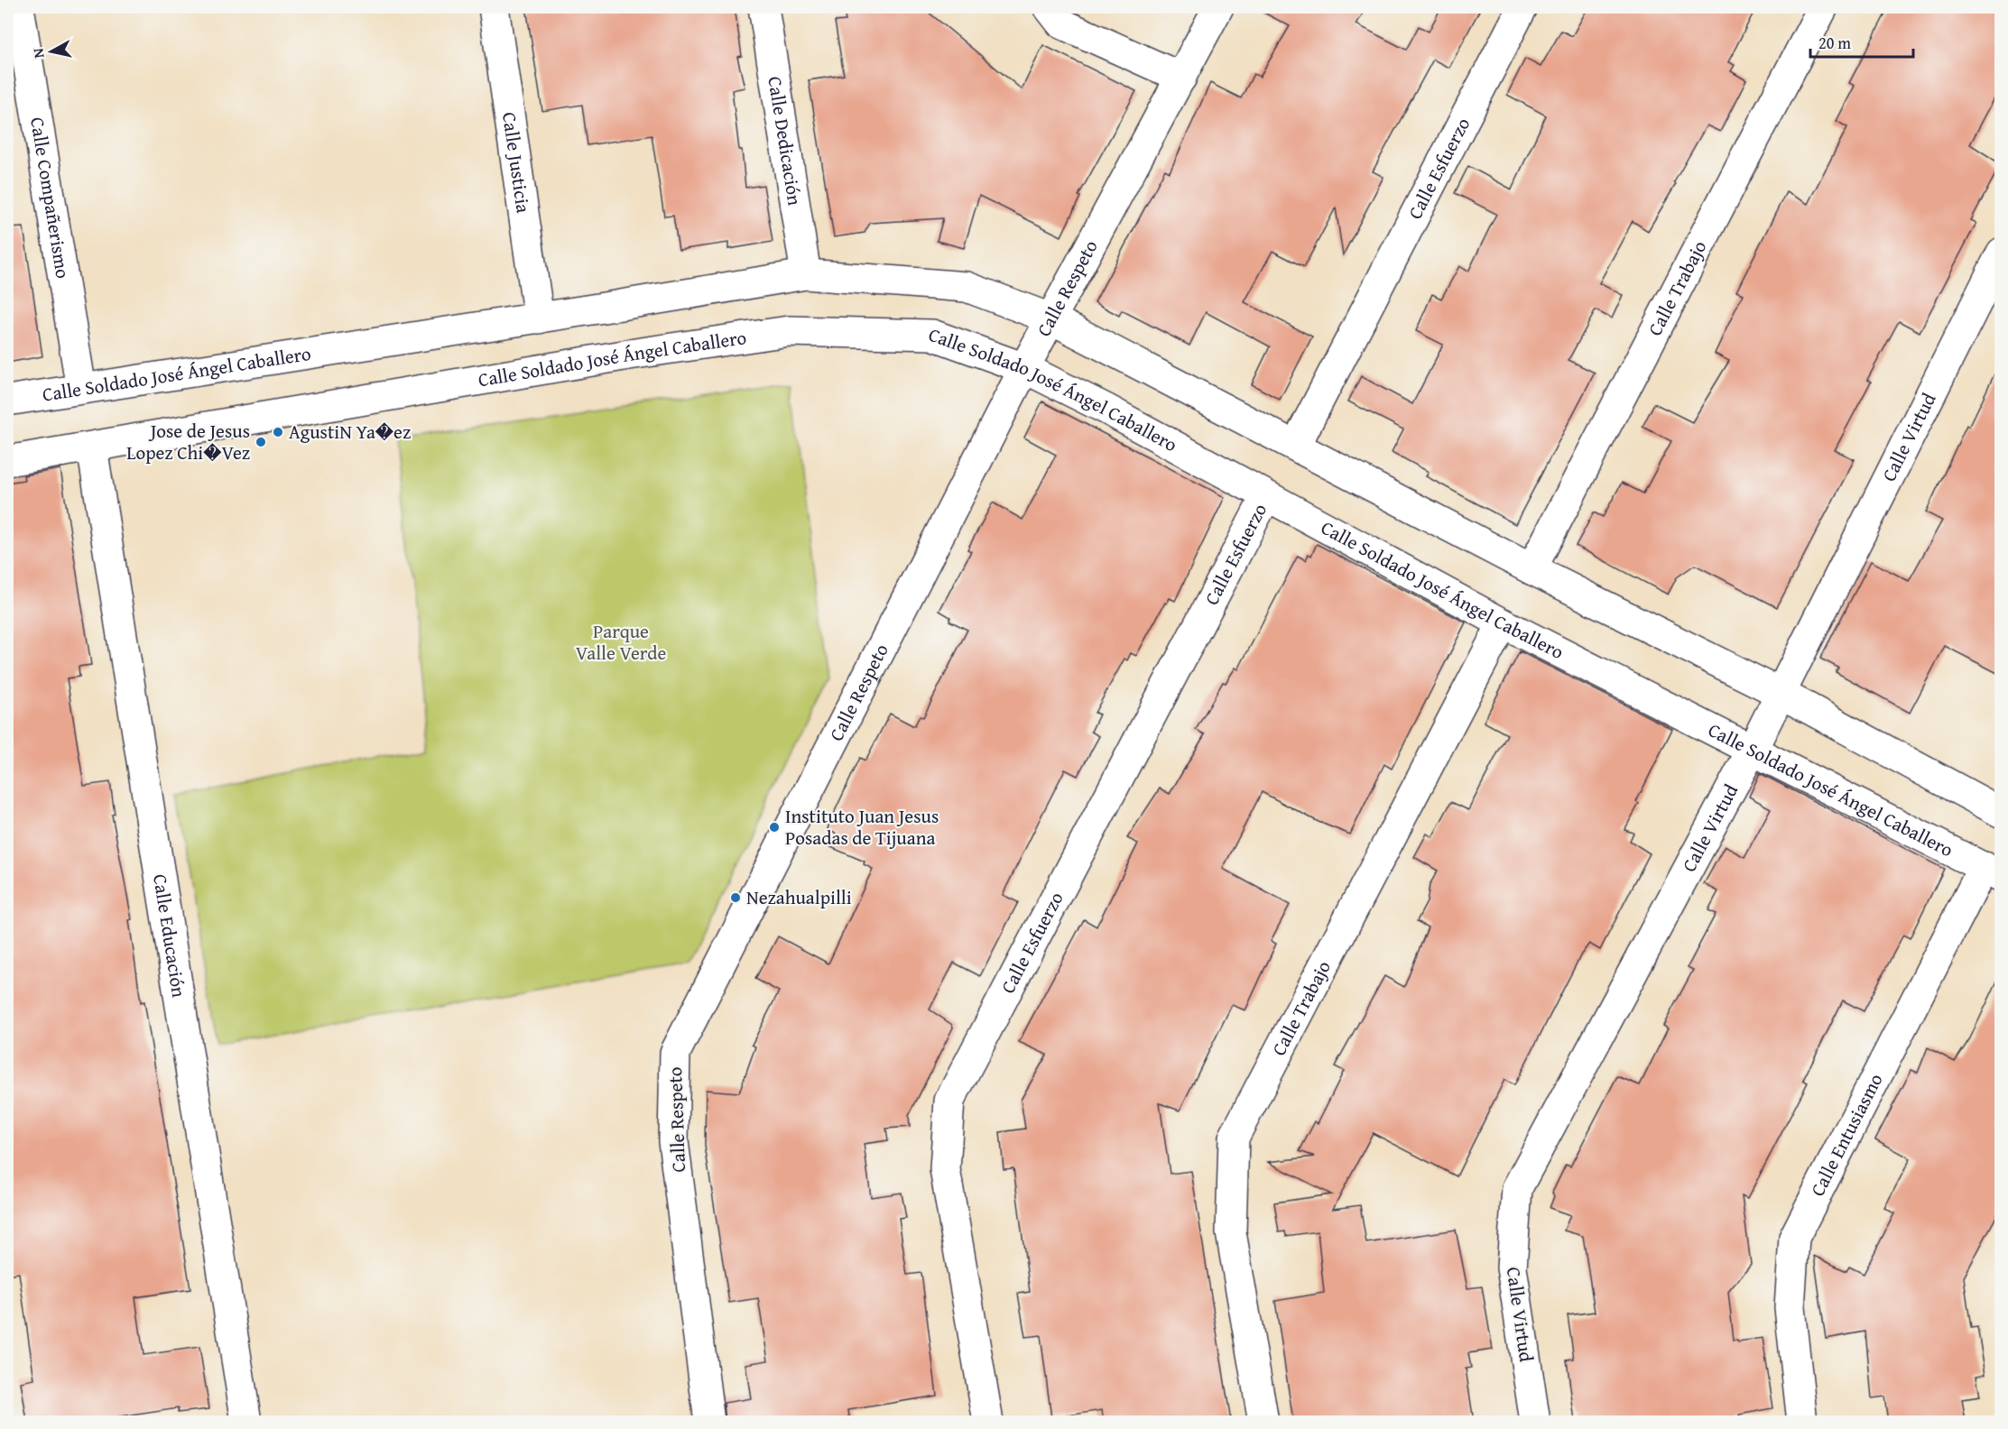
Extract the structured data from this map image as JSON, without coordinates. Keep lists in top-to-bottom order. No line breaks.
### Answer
{"streets":{"street":["Calle Dedicación","Calle Justicia","Calle Esfuerzo","Calle Compañerismo","Calle Trabajo","Calle Respeto","Calle Soldado José Ángel Caballero","Calle Virtud","Calle Educación","Calle Entusiasmo"]},"crossings":[["Calle Dedicación","Calle Soldado José Ángel Caballero"],["Calle Justicia","Calle Soldado José Ángel Caballero"],["Calle Esfuerzo","Calle Soldado José Ángel Caballero"],["Calle Compañerismo","Calle Soldado José Ángel Caballero"],["Calle Trabajo","Calle Soldado José Ángel Caballero"],["Calle Respeto","Calle Soldado José Ángel Caballero"],["Calle Soldado José Ángel Caballero","Calle Virtud"],["Calle Soldado José Ángel Caballero","Calle Educación"],["Calle Soldado José Ángel Caballero","Calle Entusiasmo"]],"parks":["Parque Valle Verde"],"places":["AgustiN Ya�ez","Jose de Jesus Lopez Chi�Vez","Instituto Juan Jesus Posadas de Tijuana","Nezahualpilli"],"scale_bar":"20 m","north":"left"}
